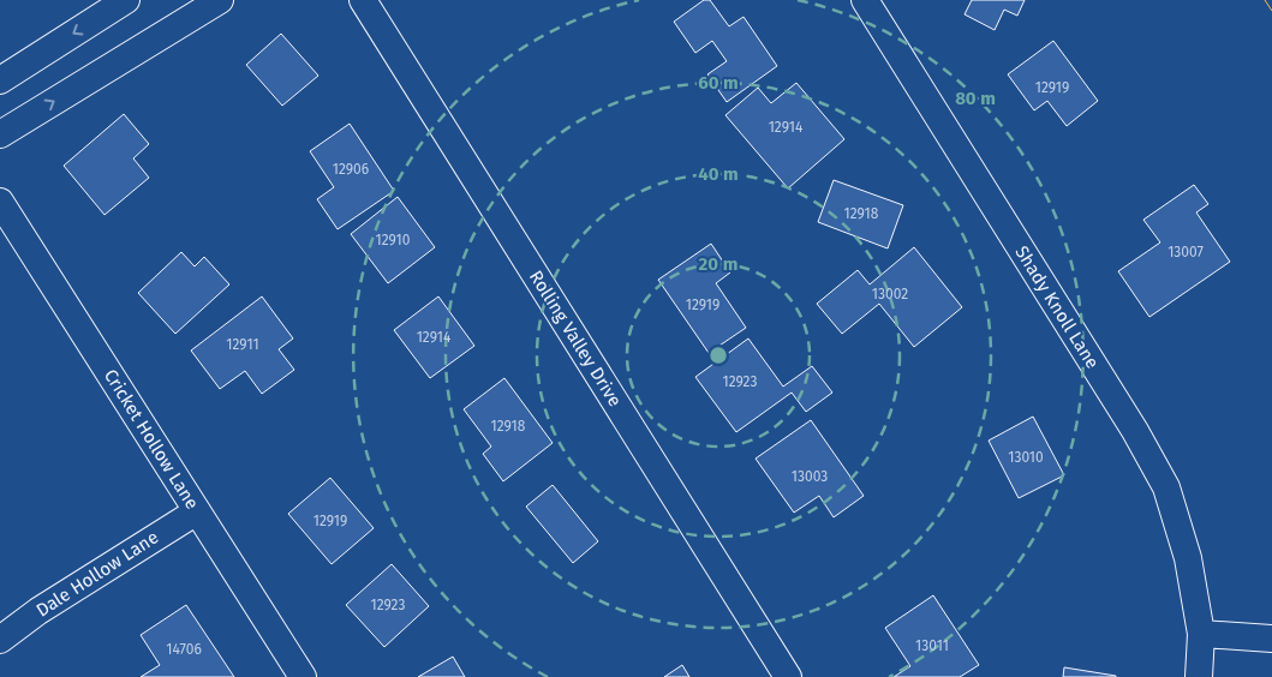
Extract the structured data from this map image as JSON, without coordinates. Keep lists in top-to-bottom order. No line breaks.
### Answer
{"streets":{"street":["Shady Knoll Lane","Rolling Valley Drive","Cricket Hollow Lane","Dale Hollow Lane"]},"crossings":[["Cricket Hollow Lane","Dale Hollow Lane"]],"house_numbers":["12919","12914","12906","12918","12910","13007","13002","12919","12914","12911","12923","12918","13010","13003","12919","12923","13011","14706"],"rings":["60 m","80 m","40 m","20 m"]}
